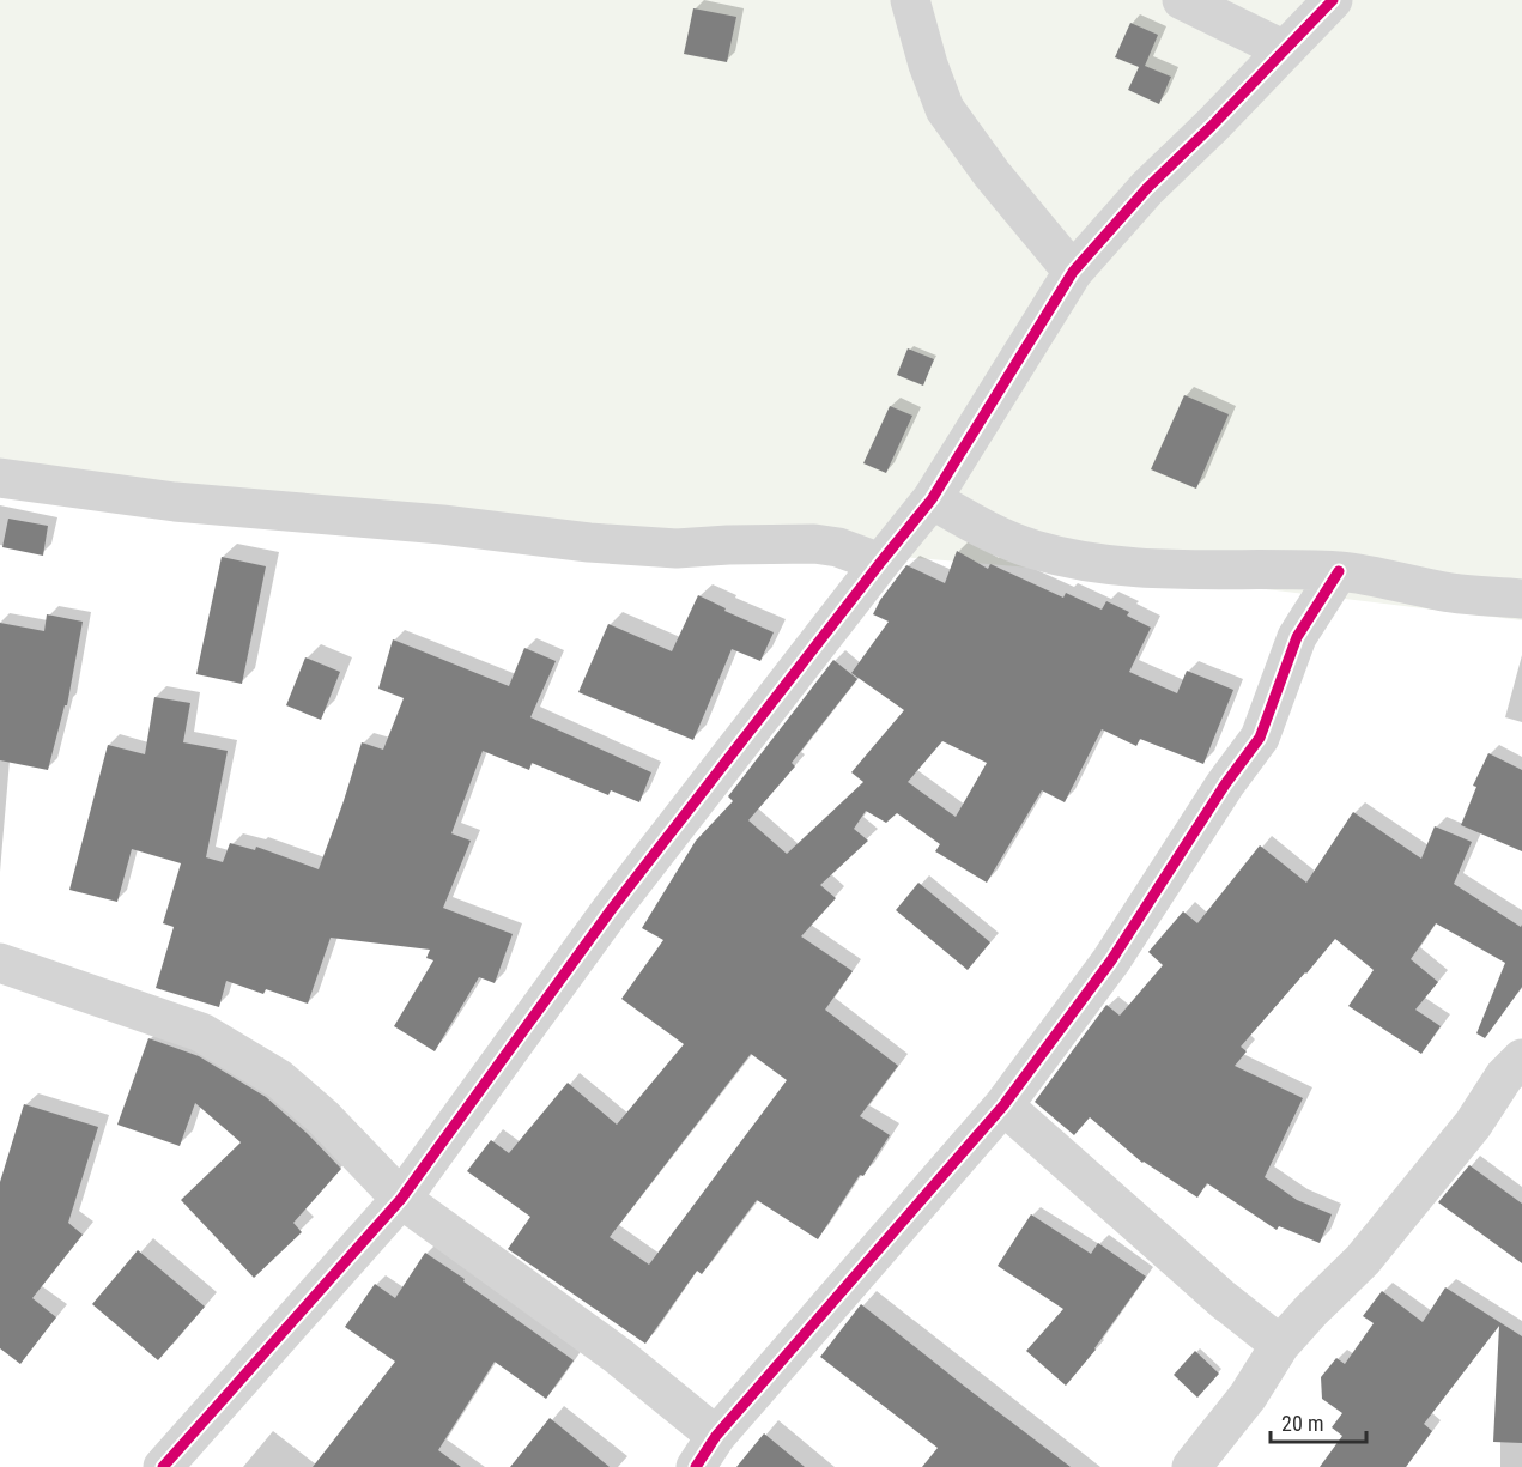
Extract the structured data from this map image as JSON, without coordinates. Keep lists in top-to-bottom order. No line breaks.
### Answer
{"scale_bar":"20 m"}
